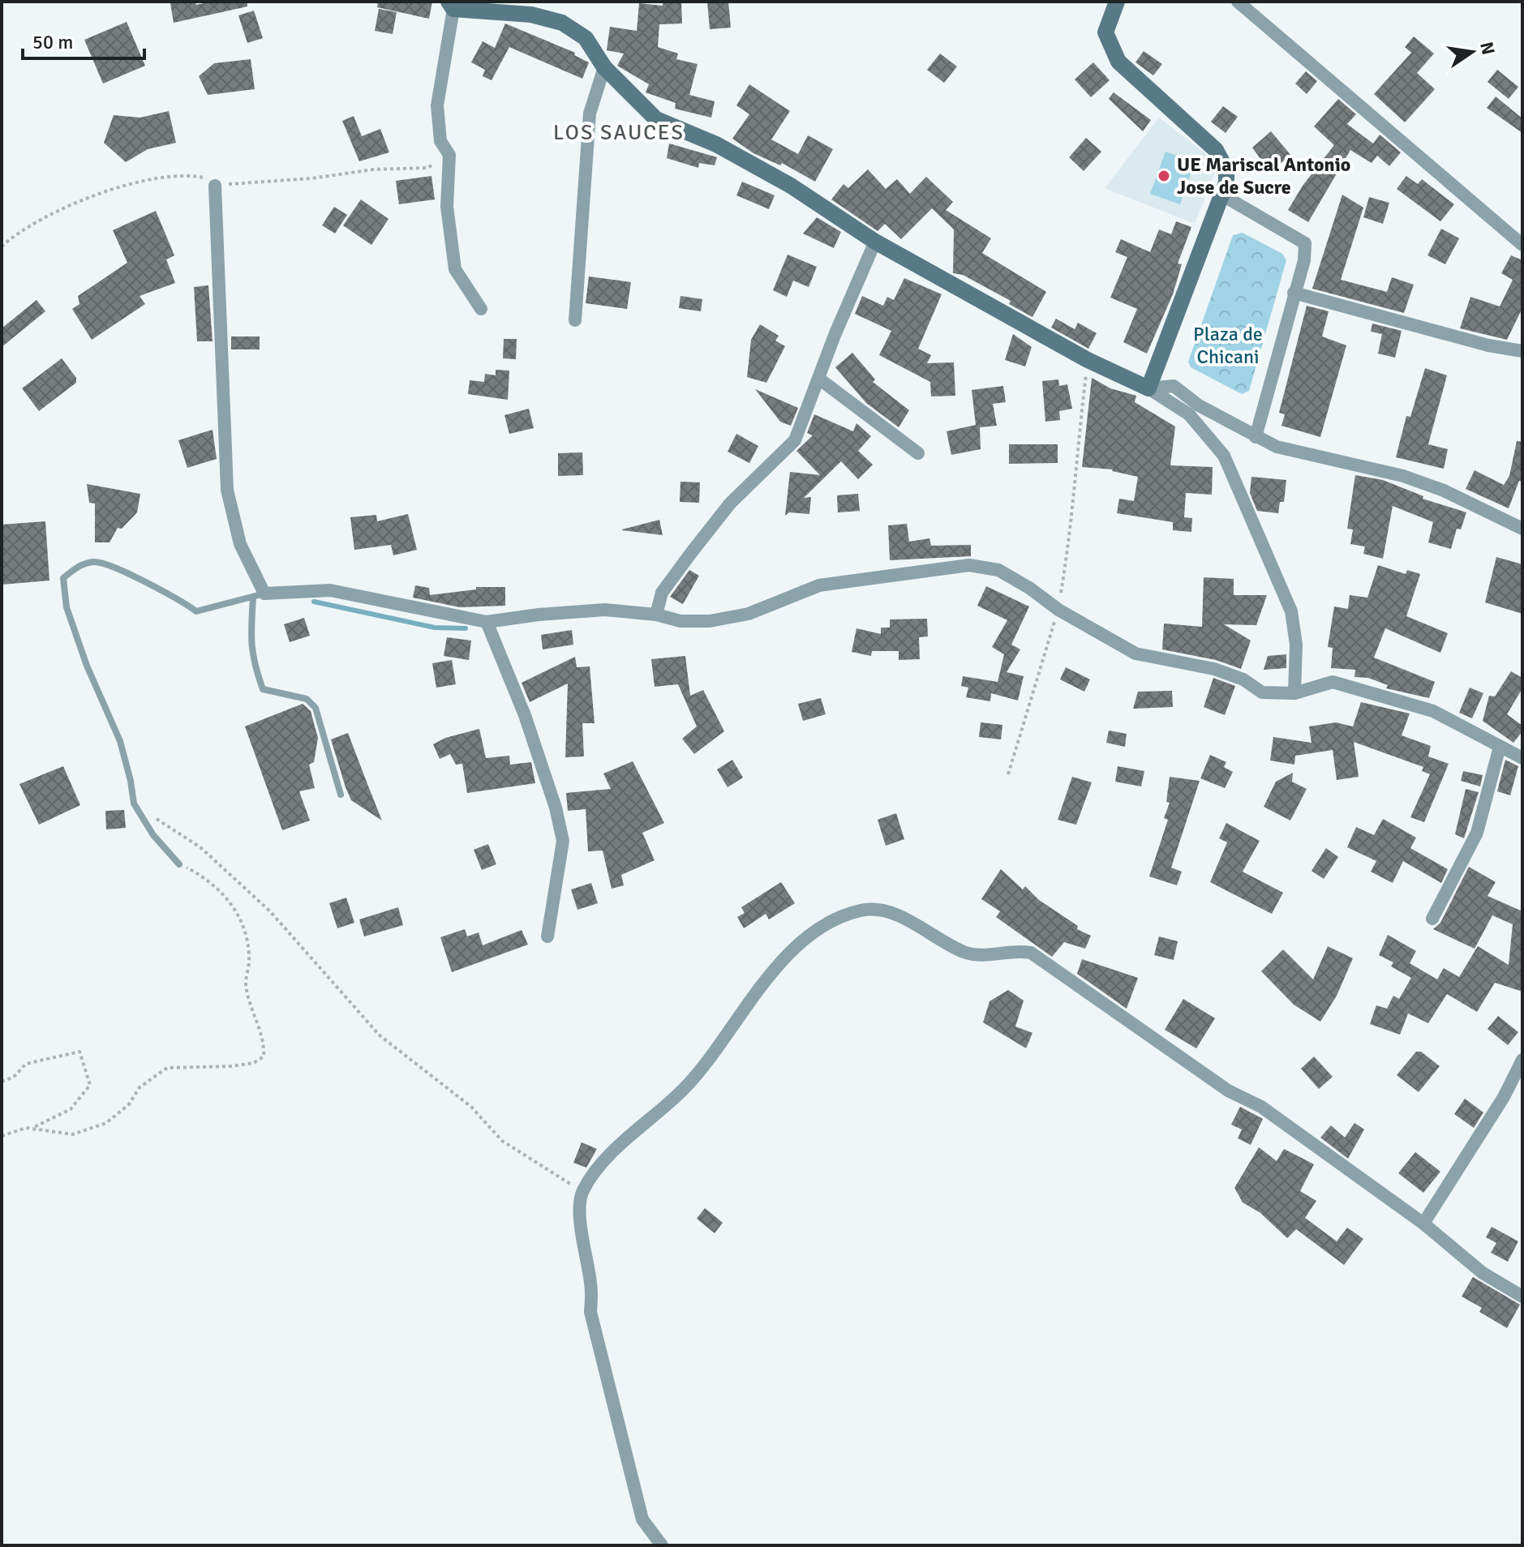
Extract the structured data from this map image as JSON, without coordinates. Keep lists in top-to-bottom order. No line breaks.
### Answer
{"districts":["LOS SAUCES"],"parks":["Plaza de Chicani"],"places":["UE Mariscal Antonio Jose de Sucre"],"scale_bar":"50 m","north":"right"}
